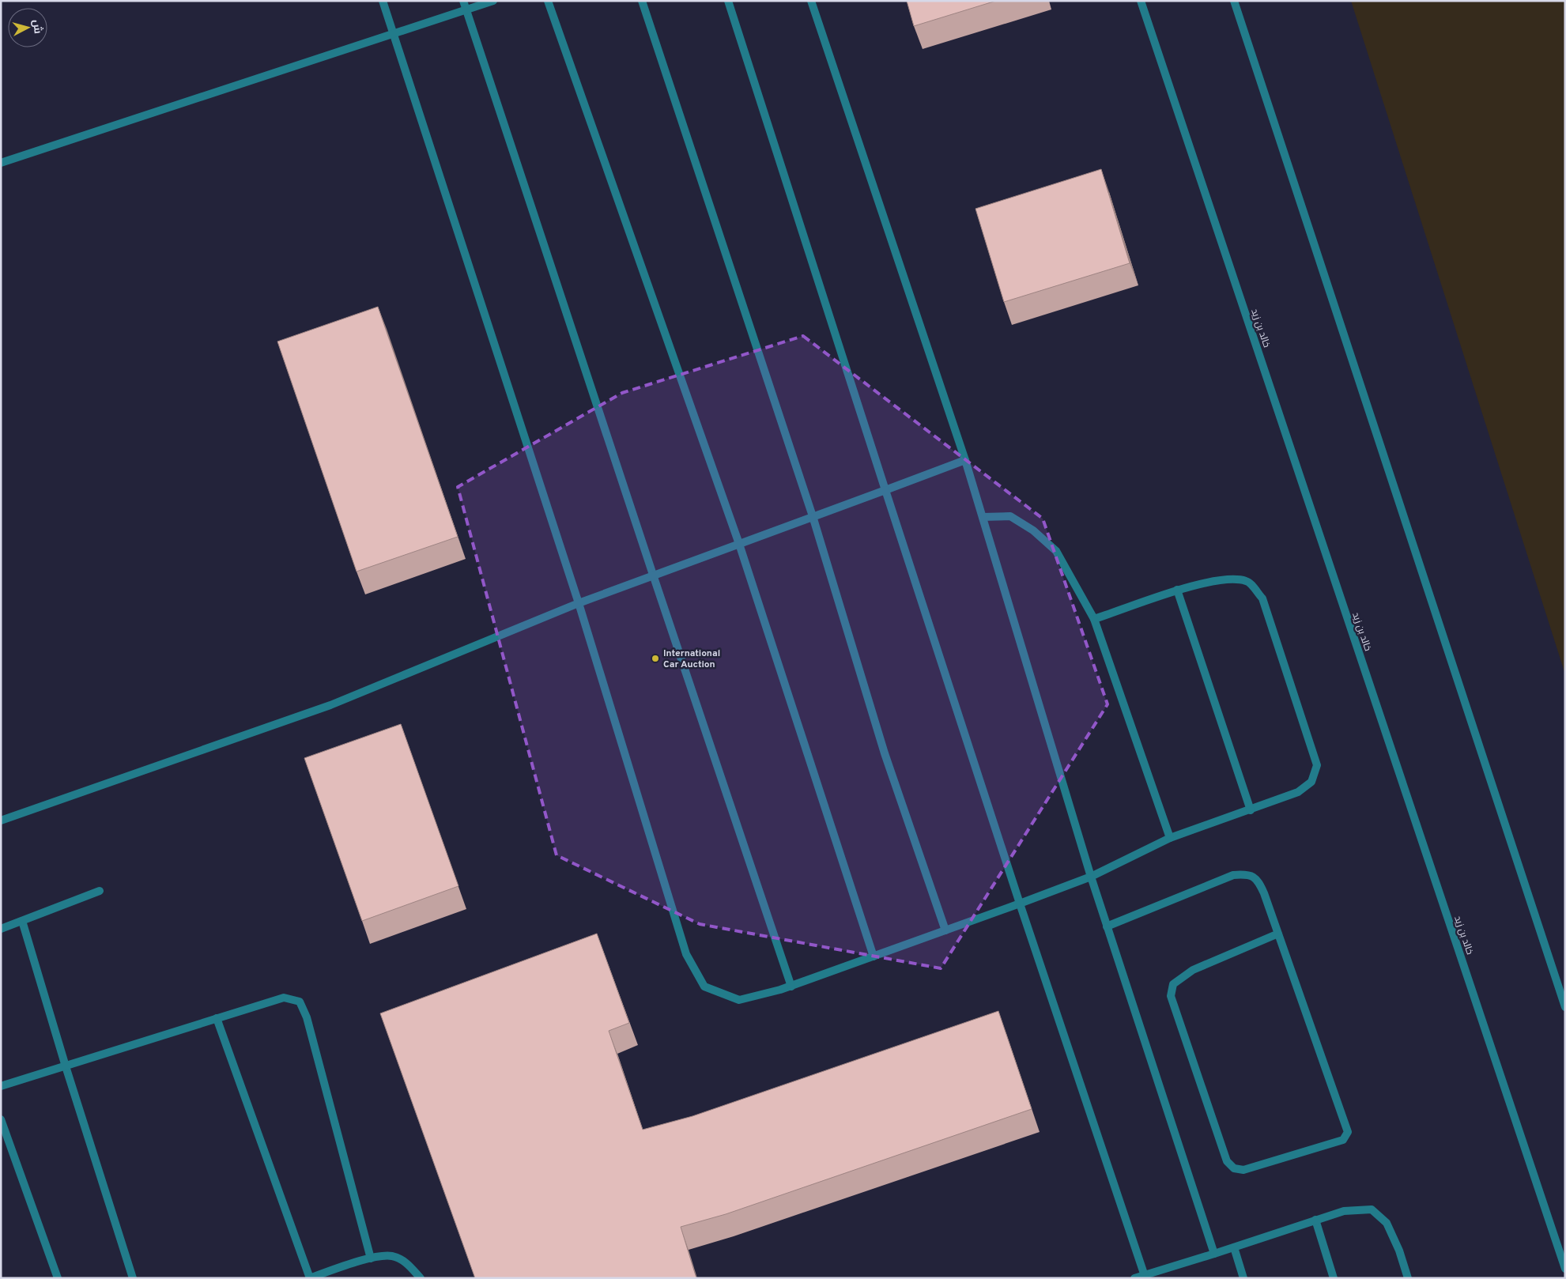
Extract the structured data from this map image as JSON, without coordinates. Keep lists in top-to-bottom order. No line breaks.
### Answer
{"streets":{"street":["خالد بن زيد"]},"places":["International Car Auction"],"north":"right"}
